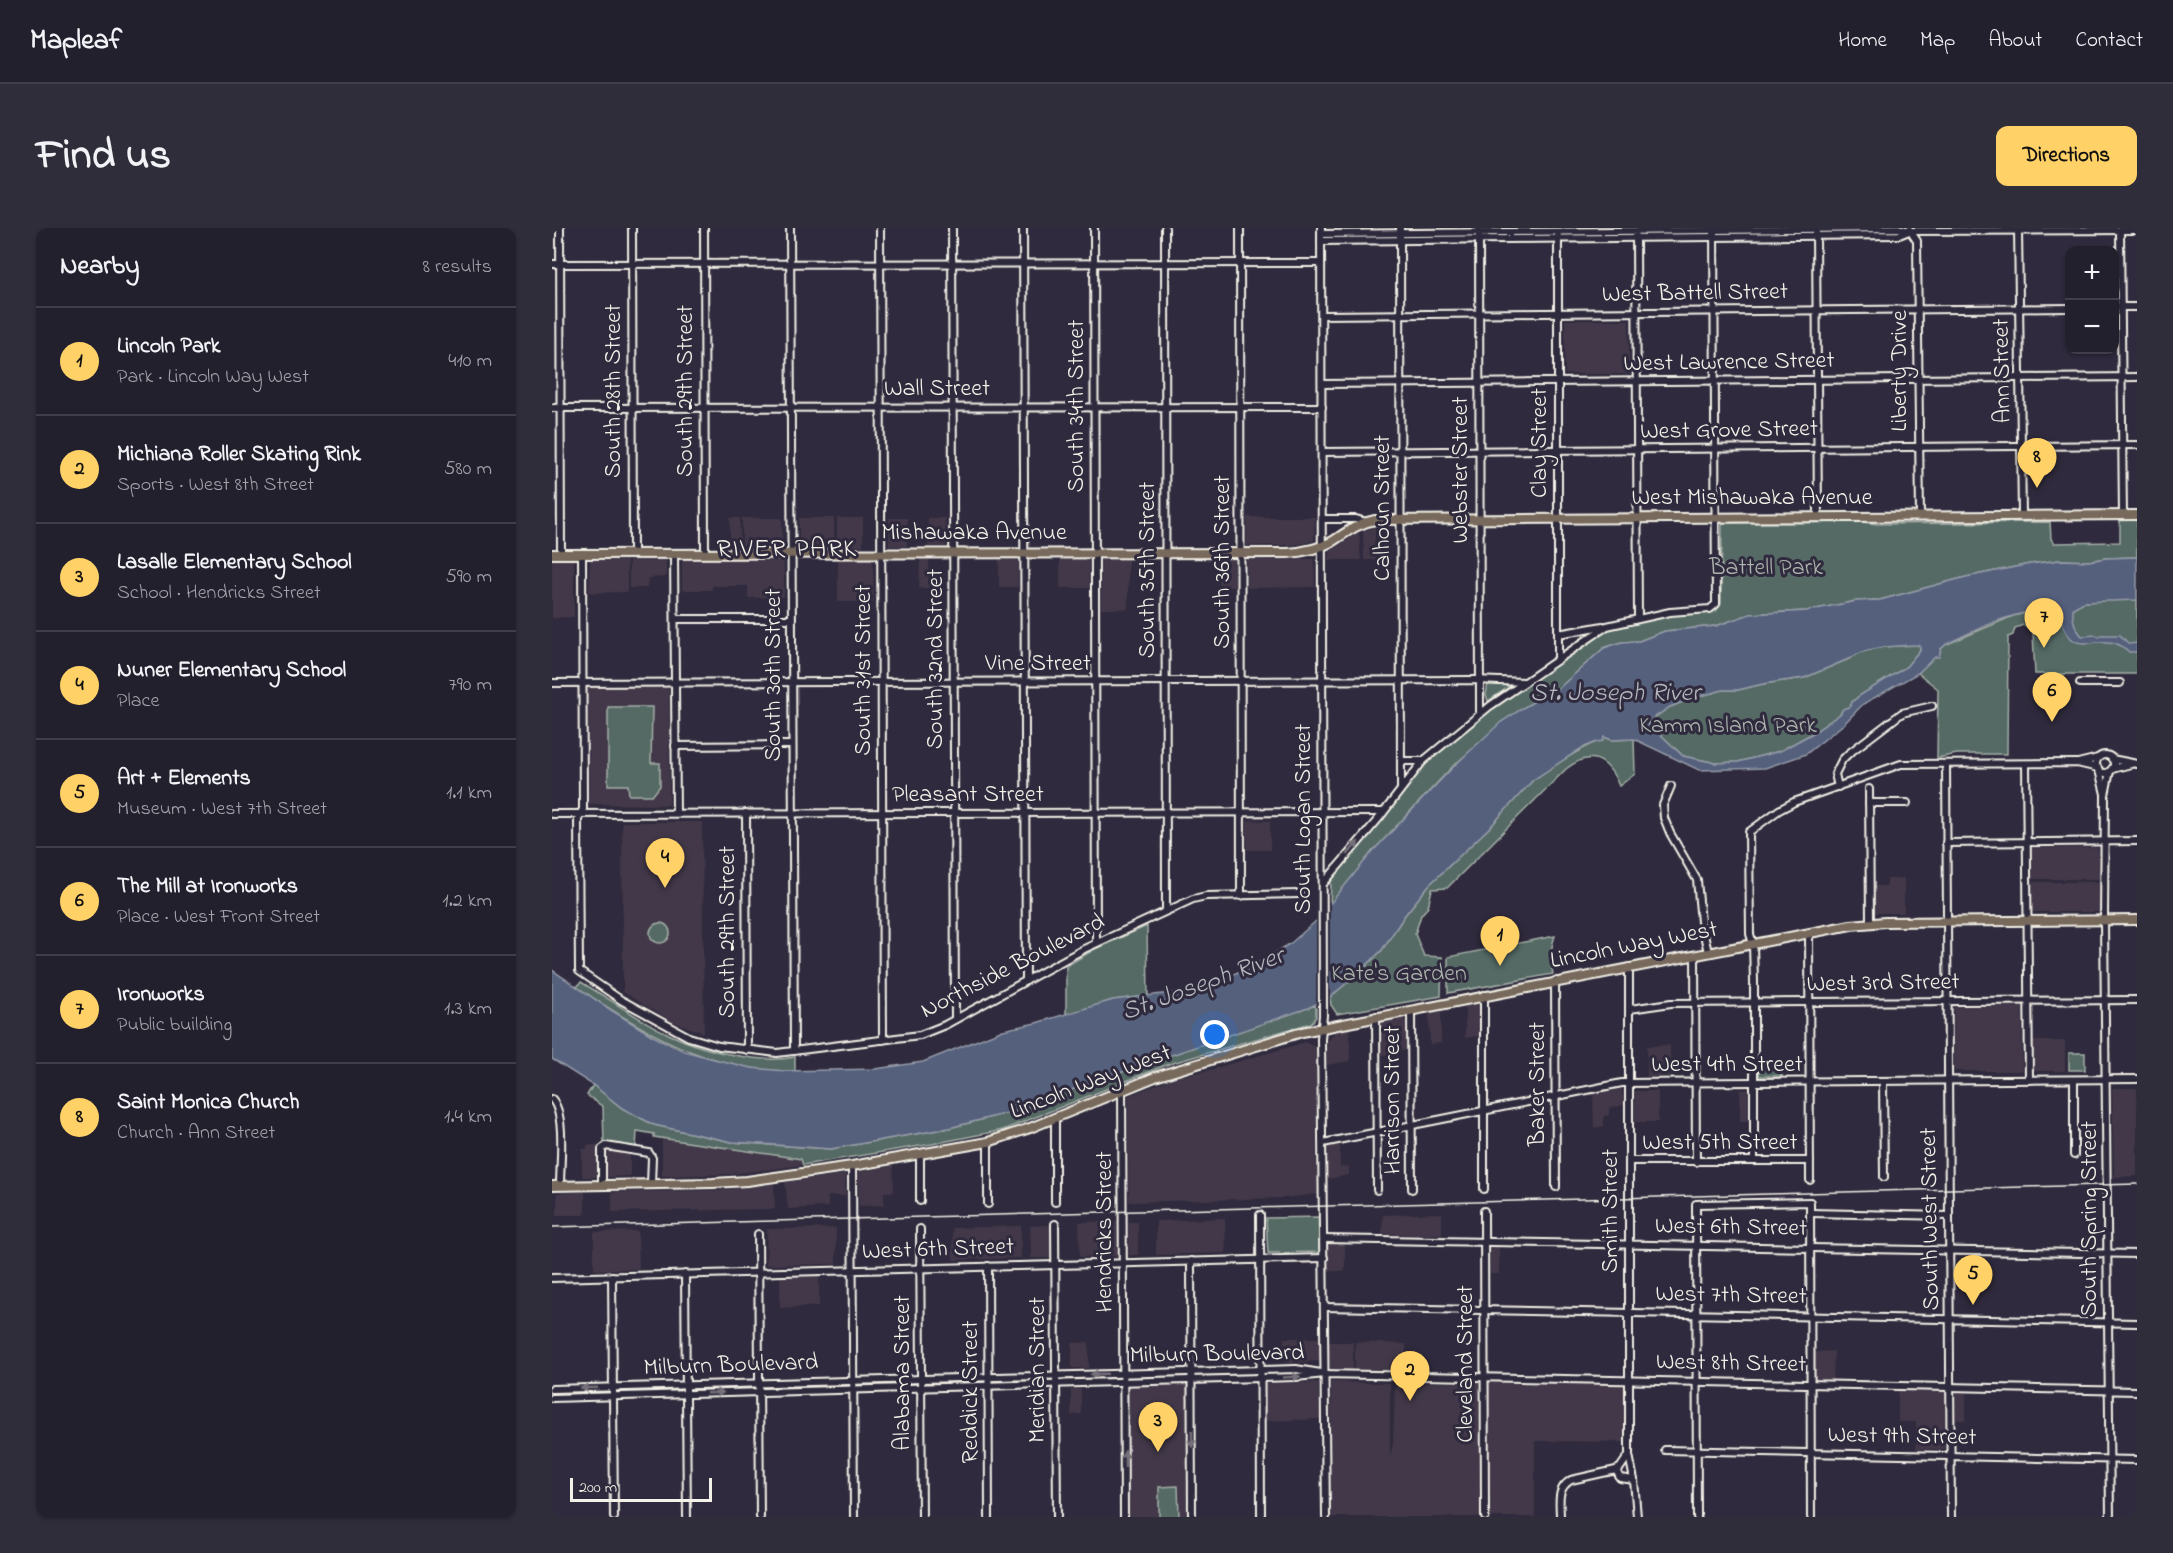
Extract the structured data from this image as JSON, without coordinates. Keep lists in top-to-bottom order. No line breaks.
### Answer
{"streets":{"main road":["West Mishawaka Avenue","Mishawaka Avenue","Lincoln Way West"],"street":["West Battell Street","West Lawrence Street","Liberty Drive","Ann Street","Wall Street","South 28th Street","South 29th Street","South 34th Street","West Grove Street","Clay Street","Webster Street","Calhoun Street","South 36th Street","South 35th Street","South 32nd Street","Vine Street","South 31st Street","South 30th Street","Pleasant Street","South Logan Street","Northside Boulevard","West 3rd Street","West 4th Street","Baker Street","Harrison Street","West 5th Street","Smith Street","South West Street","South Spring Street","West 6th Street","Hendricks Street","West 7th Street","Milburn Boulevard","Cleveland Street","West 8th Street","Meridian Street","Alabama Street","Reddick Street","West 9th Street"]},"crossings":[["West Battell Street","Liberty Drive"],["West Battell Street","Ann Street"],["West Battell Street","Clay Street"],["West Battell Street","Webster Street"],["West Battell Street","Calhoun Street"],["West Battell Street","South Logan Street"],["West Lawrence Street","Liberty Drive"],["West Lawrence Street","Ann Street"],["West Lawrence Street","Clay Street"],["West Lawrence Street","Webster Street"],["West Lawrence Street","Calhoun Street"],["West Lawrence Street","South Logan Street"],["Liberty Drive","West Grove Street"],["Liberty Drive","West Mishawaka Avenue"],["Ann Street","West Grove Street"],["Ann Street","West Mishawaka Avenue"],["Wall Street","South 28th Street"],["Wall Street","South 29th Street"],["Wall Street","South 34th Street"],["Wall Street","South 36th Street"],["Wall Street","South 35th Street"],["Wall Street","South 32nd Street"],["Wall Street","South 31st Street"],["Wall Street","South 30th Street"],["Wall Street","South Logan Street"],["South 28th Street","Mishawaka Avenue"],["South 29th Street","Mishawaka Avenue"],["South 29th Street","Pleasant Street"],["South 29th Street","Northside Boulevard"],["South 34th Street","Mishawaka Avenue"],["South 34th Street","Vine Street"],["South 34th Street","Pleasant Street"],["South 34th Street","Northside Boulevard"],["West Grove Street","Clay Street"],["West Grove Street","Webster Street"],["West Grove Street","Calhoun Street"],["West Grove Street","South Logan Street"],["Clay Street","West Mishawaka Avenue"],["Webster Street","West Mishawaka Avenue"],["Webster Street","Vine Street"],["West Mishawaka Avenue","Calhoun Street"],["West Mishawaka Avenue","Mishawaka Avenue"],["West Mishawaka Avenue","South Logan Street"],["Calhoun Street","Vine Street"],["Mishawaka Avenue","South 36th Street"],["Mishawaka Avenue","South 35th Street"],["Mishawaka Avenue","South 32nd Street"],["Mishawaka Avenue","South 31st Street"],["Mishawaka Avenue","South 30th Street"],["Mishawaka Avenue","South Logan Street"],["South 36th Street","Vine Street"],["South 36th Street","Pleasant Street"],["South 36th Street","Northside Boulevard"],["South 35th Street","Vine Street"],["South 35th Street","Pleasant Street"],["South 35th Street","Northside Boulevard"],["South 32nd Street","Vine Street"],["South 32nd Street","Pleasant Street"],["South 32nd Street","Northside Boulevard"],["Vine Street","South 31st Street"],["Vine Street","South 30th Street"],["Vine Street","South Logan Street"],["South 31st Street","Pleasant Street"],["South 31st Street","Northside Boulevard"],["South 30th Street","Pleasant Street"],["South 30th Street","Northside Boulevard"],["Pleasant Street","South Logan Street"],["Pleasant Street","Northside Boulevard"],["South Logan Street","Lincoln Way West"],["South Logan Street","West 4th Street"],["South Logan Street","West 6th Street"],["South Logan Street","West 7th Street"],["South Logan Street","Milburn Boulevard"],["South Logan Street","West 8th Street"],["Lincoln Way West","Baker Street"],["Lincoln Way West","Harrison Street"],["Lincoln Way West","Smith Street"],["Lincoln Way West","South West Street"],["Lincoln Way West","South Spring Street"],["Lincoln Way West","Hendricks Street"],["West 3rd Street","Smith Street"],["West 3rd Street","South West Street"],["West 3rd Street","South Spring Street"],["West 4th Street","Baker Street"],["West 4th Street","Harrison Street"],["West 4th Street","Smith Street"],["West 4th Street","South West Street"],["West 4th Street","South Spring Street"],["West 5th Street","Smith Street"],["Smith Street","West 6th Street"],["Smith Street","West 7th Street"],["Smith Street","West 8th Street"],["South West Street","West 6th Street"],["South West Street","West 7th Street"],["South West Street","West 8th Street"],["South West Street","West 9th Street"],["South Spring Street","West 6th Street"],["South Spring Street","West 7th Street"],["South Spring Street","West 8th Street"],["South Spring Street","West 9th Street"],["West 6th Street","Hendricks Street"],["West 6th Street","Cleveland Street"],["West 6th Street","Meridian Street"],["West 6th Street","Alabama Street"],["West 6th Street","Reddick Street"],["Hendricks Street","Milburn Boulevard"],["West 7th Street","Cleveland Street"],["Milburn Boulevard","West 8th Street"],["Milburn Boulevard","Meridian Street"],["Milburn Boulevard","Alabama Street"],["Milburn Boulevard","Reddick Street"],["Cleveland Street","West 8th Street"]],"districts":["RIVER PARK"],"water":["St. Joseph River"],"parks":["Battell Park","Kamm Island Park","Kate's Garden"],"scale_bar":"200 m","page":{"header":"Mapleaf","nav":["Home","Map","About","Contact"],"title":"Find us","buttons":"Directions","heading":["Nearby","8 results"],"map_buttons":["+","−"],"list":[{"mark":"1","name":"Lincoln Park","note":"Park · Lincoln Way West","value":"410 m"},{"mark":"2","name":"Michiana Roller Skating Rink","note":"Sports · West 8th Street","value":"580 m"},{"mark":"3","name":"Lasalle Elementary School","note":"School · Hendricks Street","value":"590 m"},{"mark":"4","name":"Nuner Elementary School","note":"Place","value":"790 m"},{"mark":"5","name":"Art + Elements","note":"Museum · West 7th Street","value":"1.1 km"},{"mark":"6","name":"The Mill at Ironworks","note":"Place · West Front Street","value":"1.2 km"},{"mark":"7","name":"Ironworks","note":"Public building","value":"1.3 km"},{"mark":"8","name":"Saint Monica Church","note":"Church · Ann Street","value":"1.4 km"}],"pins":["8","7","6","4","1","5","2","3"],"scale":"200 m"}}
